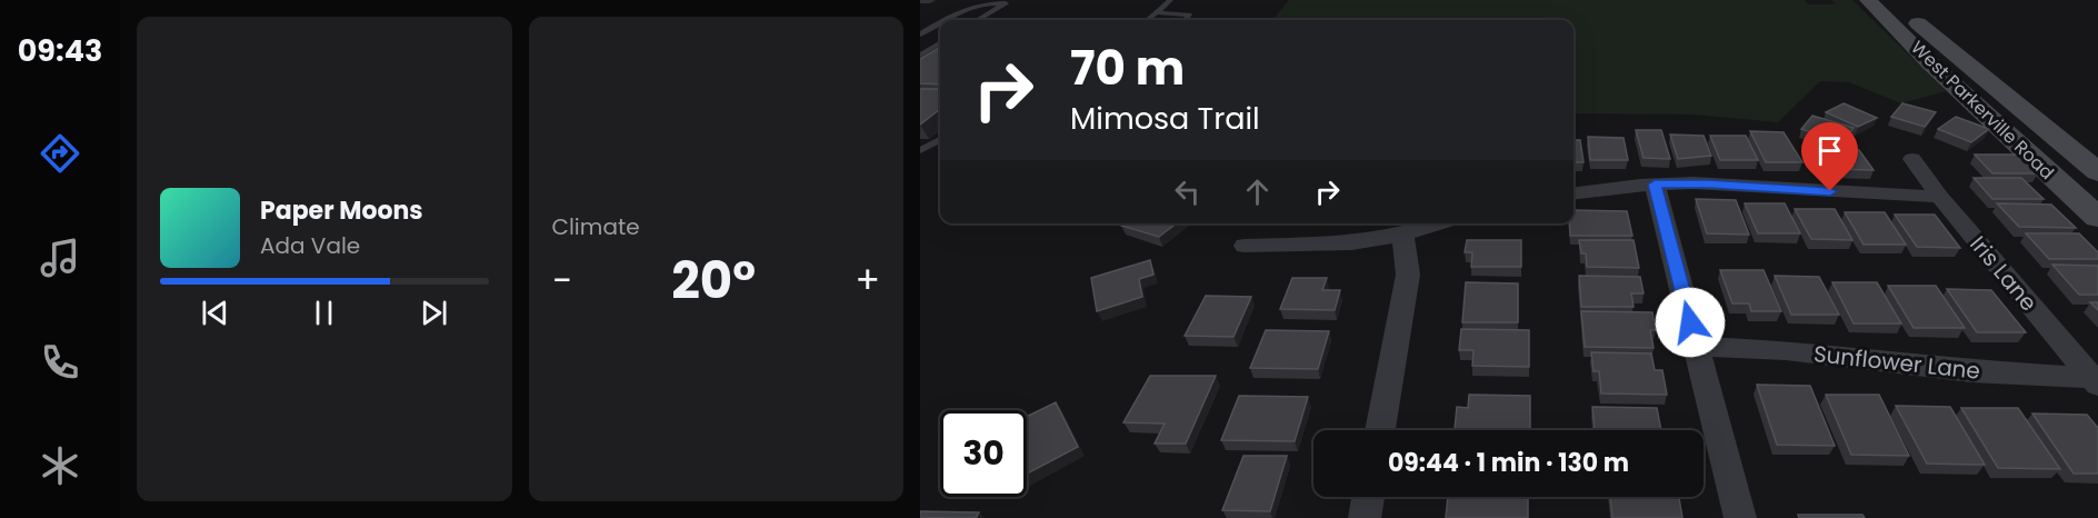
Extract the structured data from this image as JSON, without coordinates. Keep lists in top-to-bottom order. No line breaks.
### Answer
{"streets":{"main road":["West Parkerville Road"],"street":["Iris Lane","Sunflower Lane"]},"crossings":[["Iris Lane","Sunflower Lane"]],"page":{"tabs":"09:43","tile":"Climate","turn":["70 m","Mimosa Trail"],"song":["Paper Moons","Ada Vale"],"heat":["−","20°","+"],"limit":"30","trip":"09:44 · 1 min · 130 m"}}
